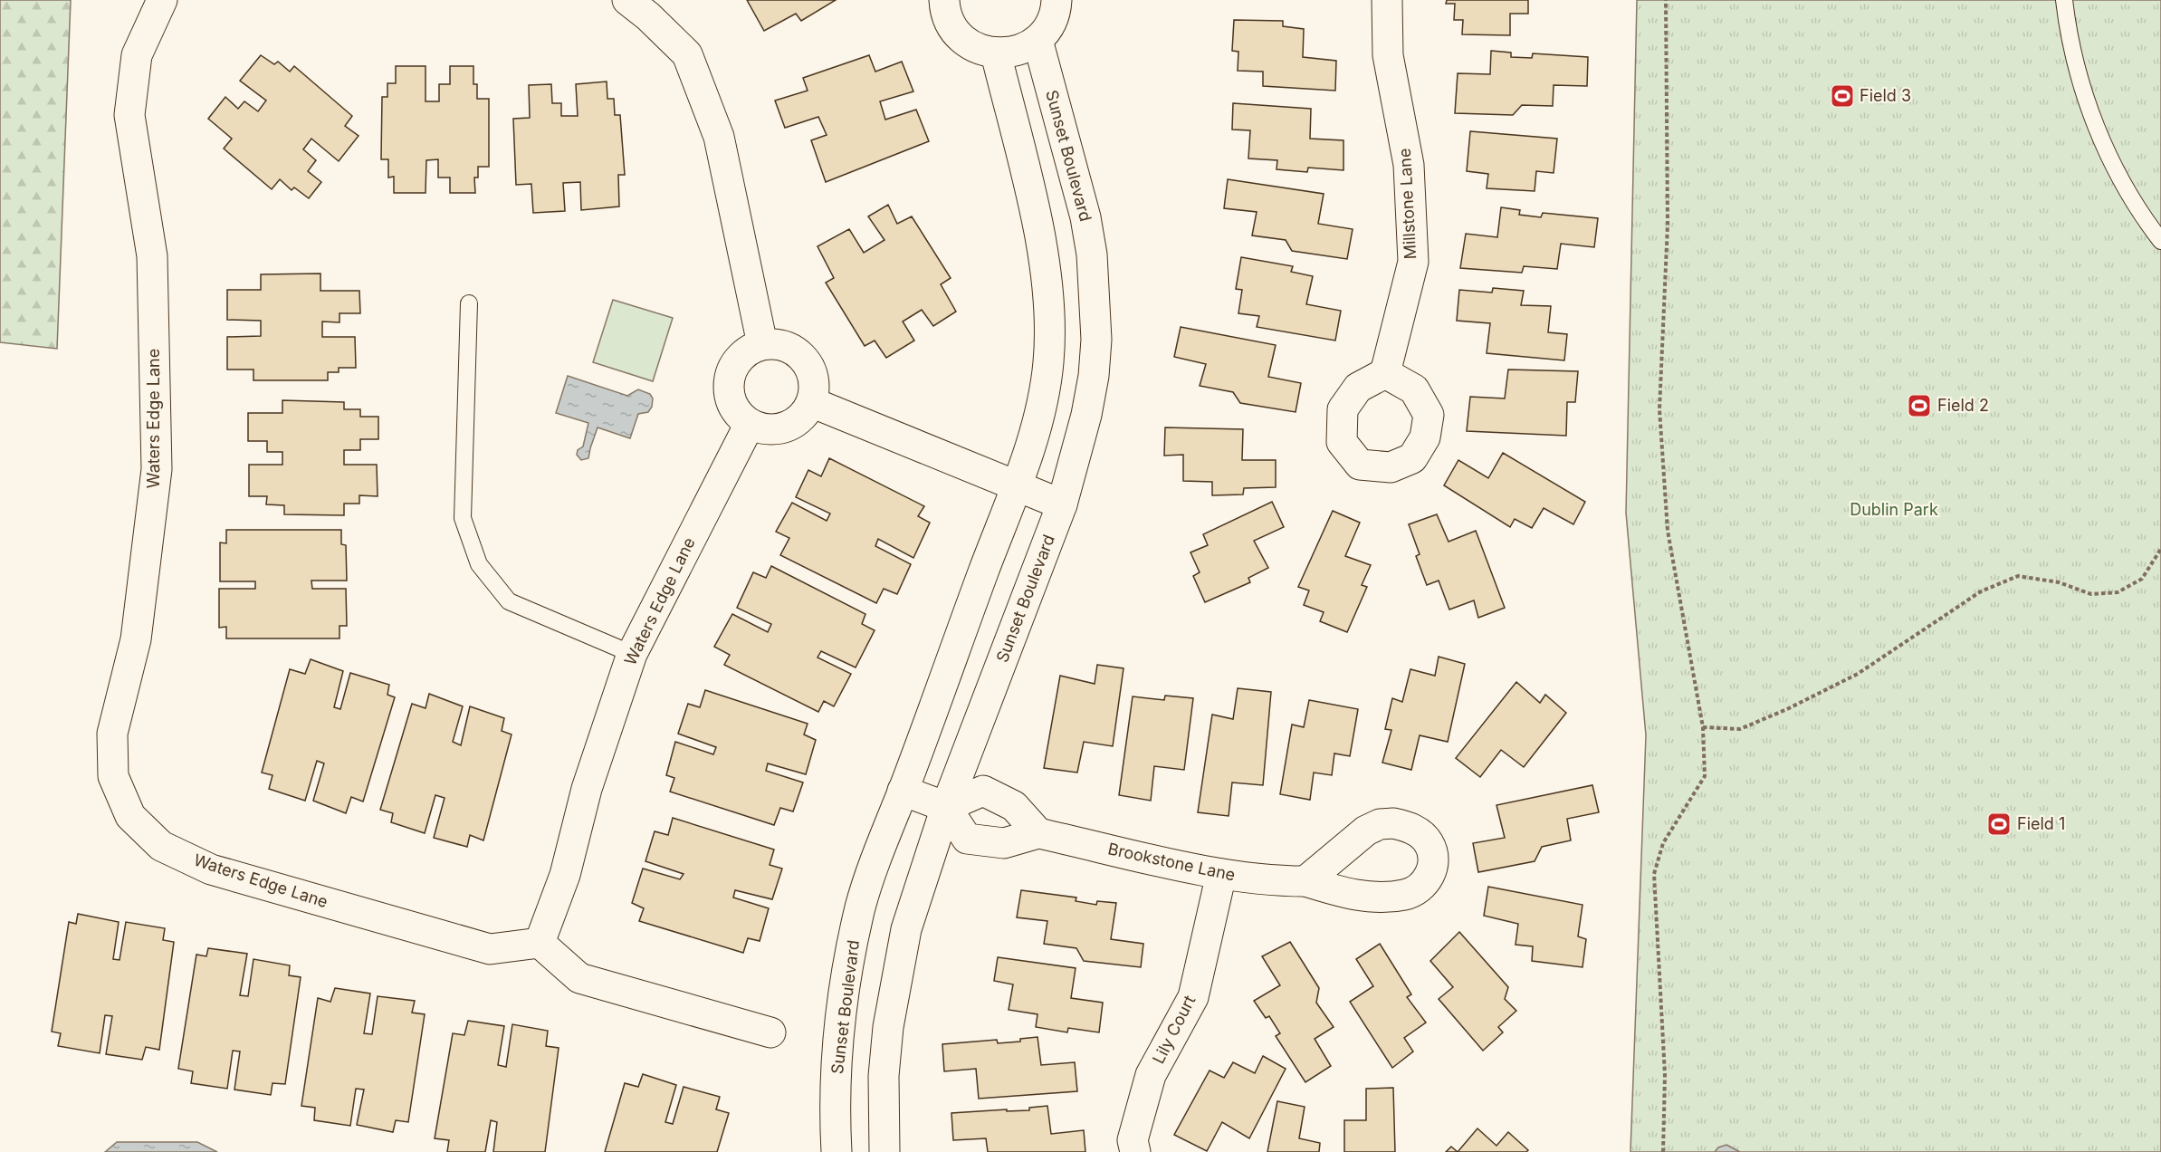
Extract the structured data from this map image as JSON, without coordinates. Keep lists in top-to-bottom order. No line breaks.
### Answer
{"streets":{"street":["Sunset Boulevard","Millstone Lane","Waters Edge Lane","Brookstone Lane","Lily Court"]},"crossings":[["Sunset Boulevard","Brookstone Lane"],["Brookstone Lane","Lily Court"]],"parks":["Dublin Park"],"places":{"sports":["Field 3","Field 2","Field 1"]}}
